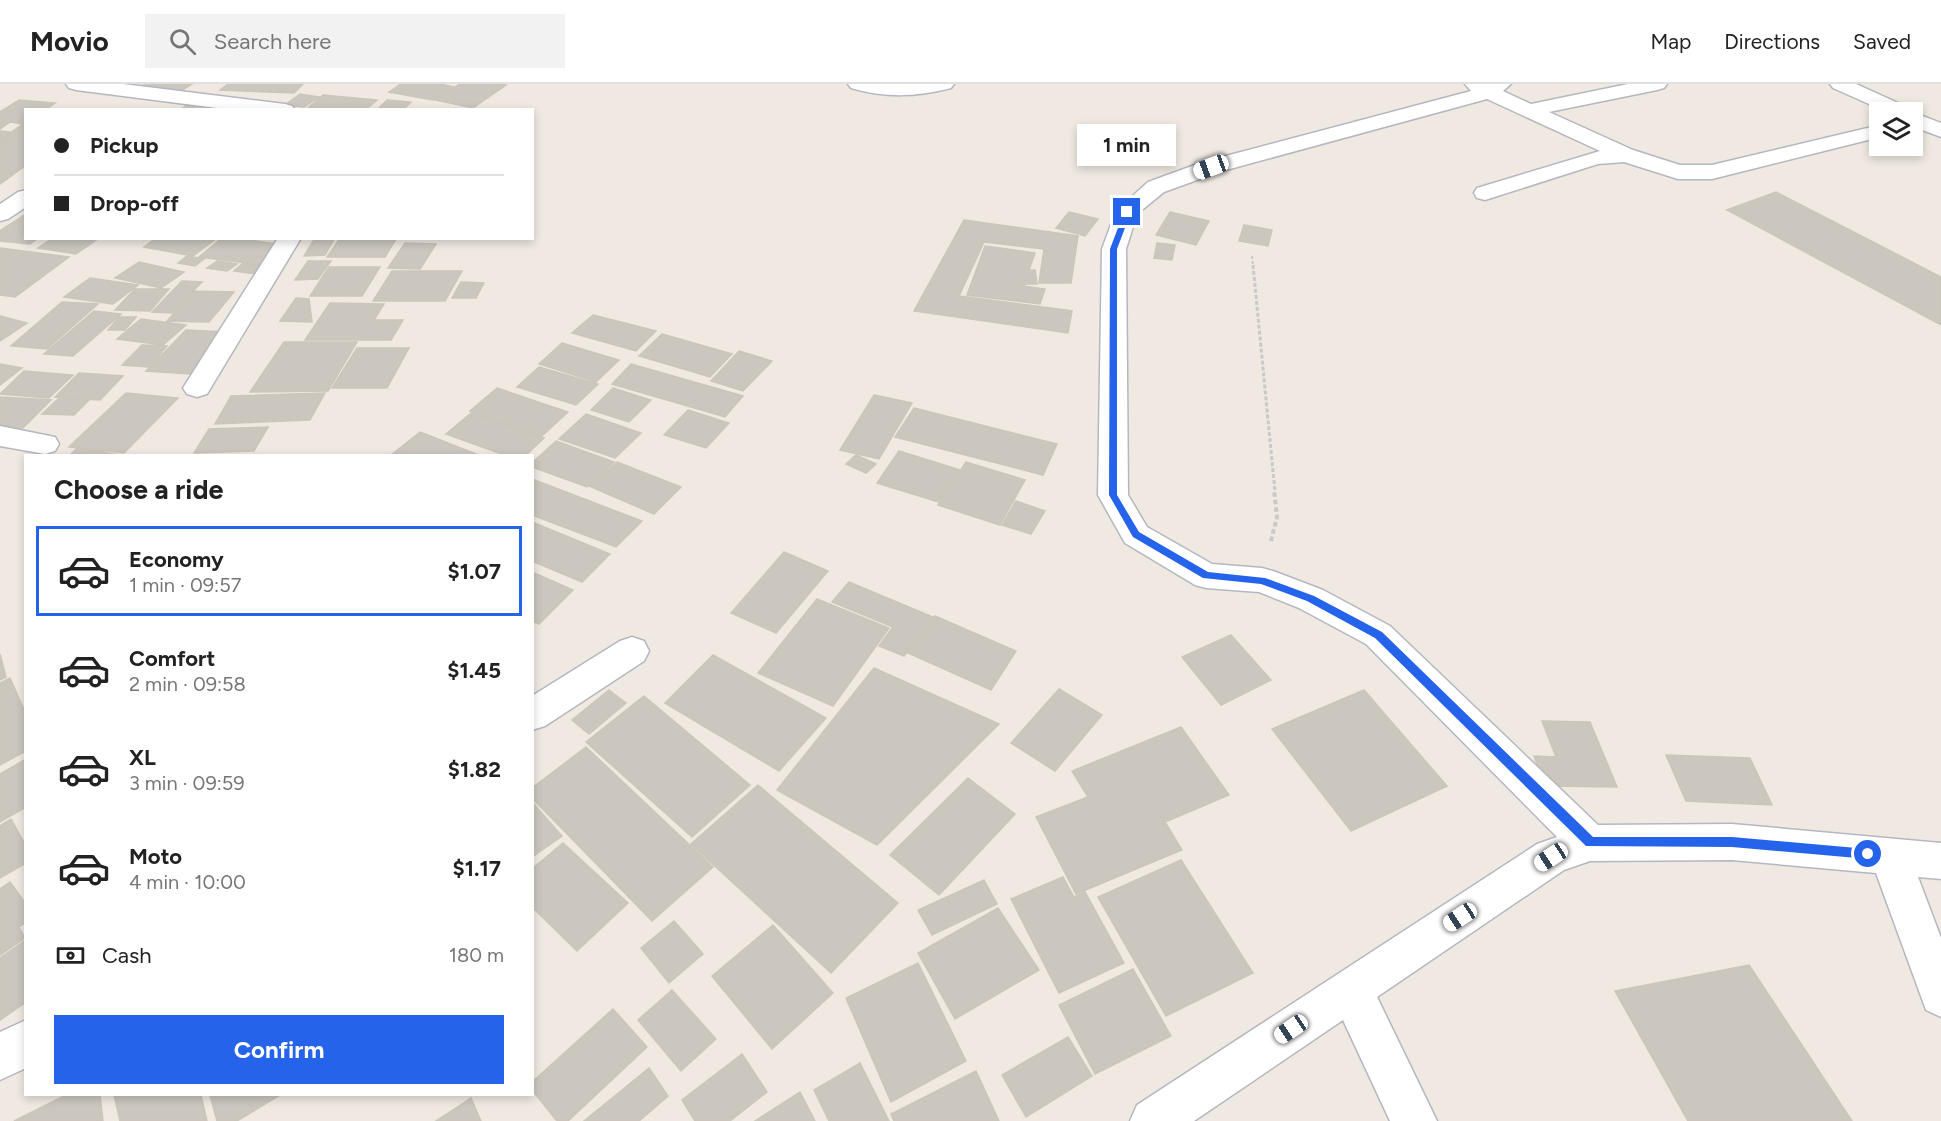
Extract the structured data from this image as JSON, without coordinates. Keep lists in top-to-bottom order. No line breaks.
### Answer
{"page":{"header":"Movio","search":"Search here","nav":["Map","Directions","Saved"],"banner":["Pickup","Drop-off"],"bubble":"1 min","heading":"Choose a ride","list":[{"name":"Economy","note":"1 min · 09:57","value":"$1.07"},{"name":"Comfort","note":"2 min · 09:58","value":"$1.45"},{"name":"XL","note":"3 min · 09:59","value":"$1.82"},{"name":"Moto","note":"4 min · 10:00","value":"$1.17"}],"pay":["Cash","180 m"],"buttons":"Confirm"}}
